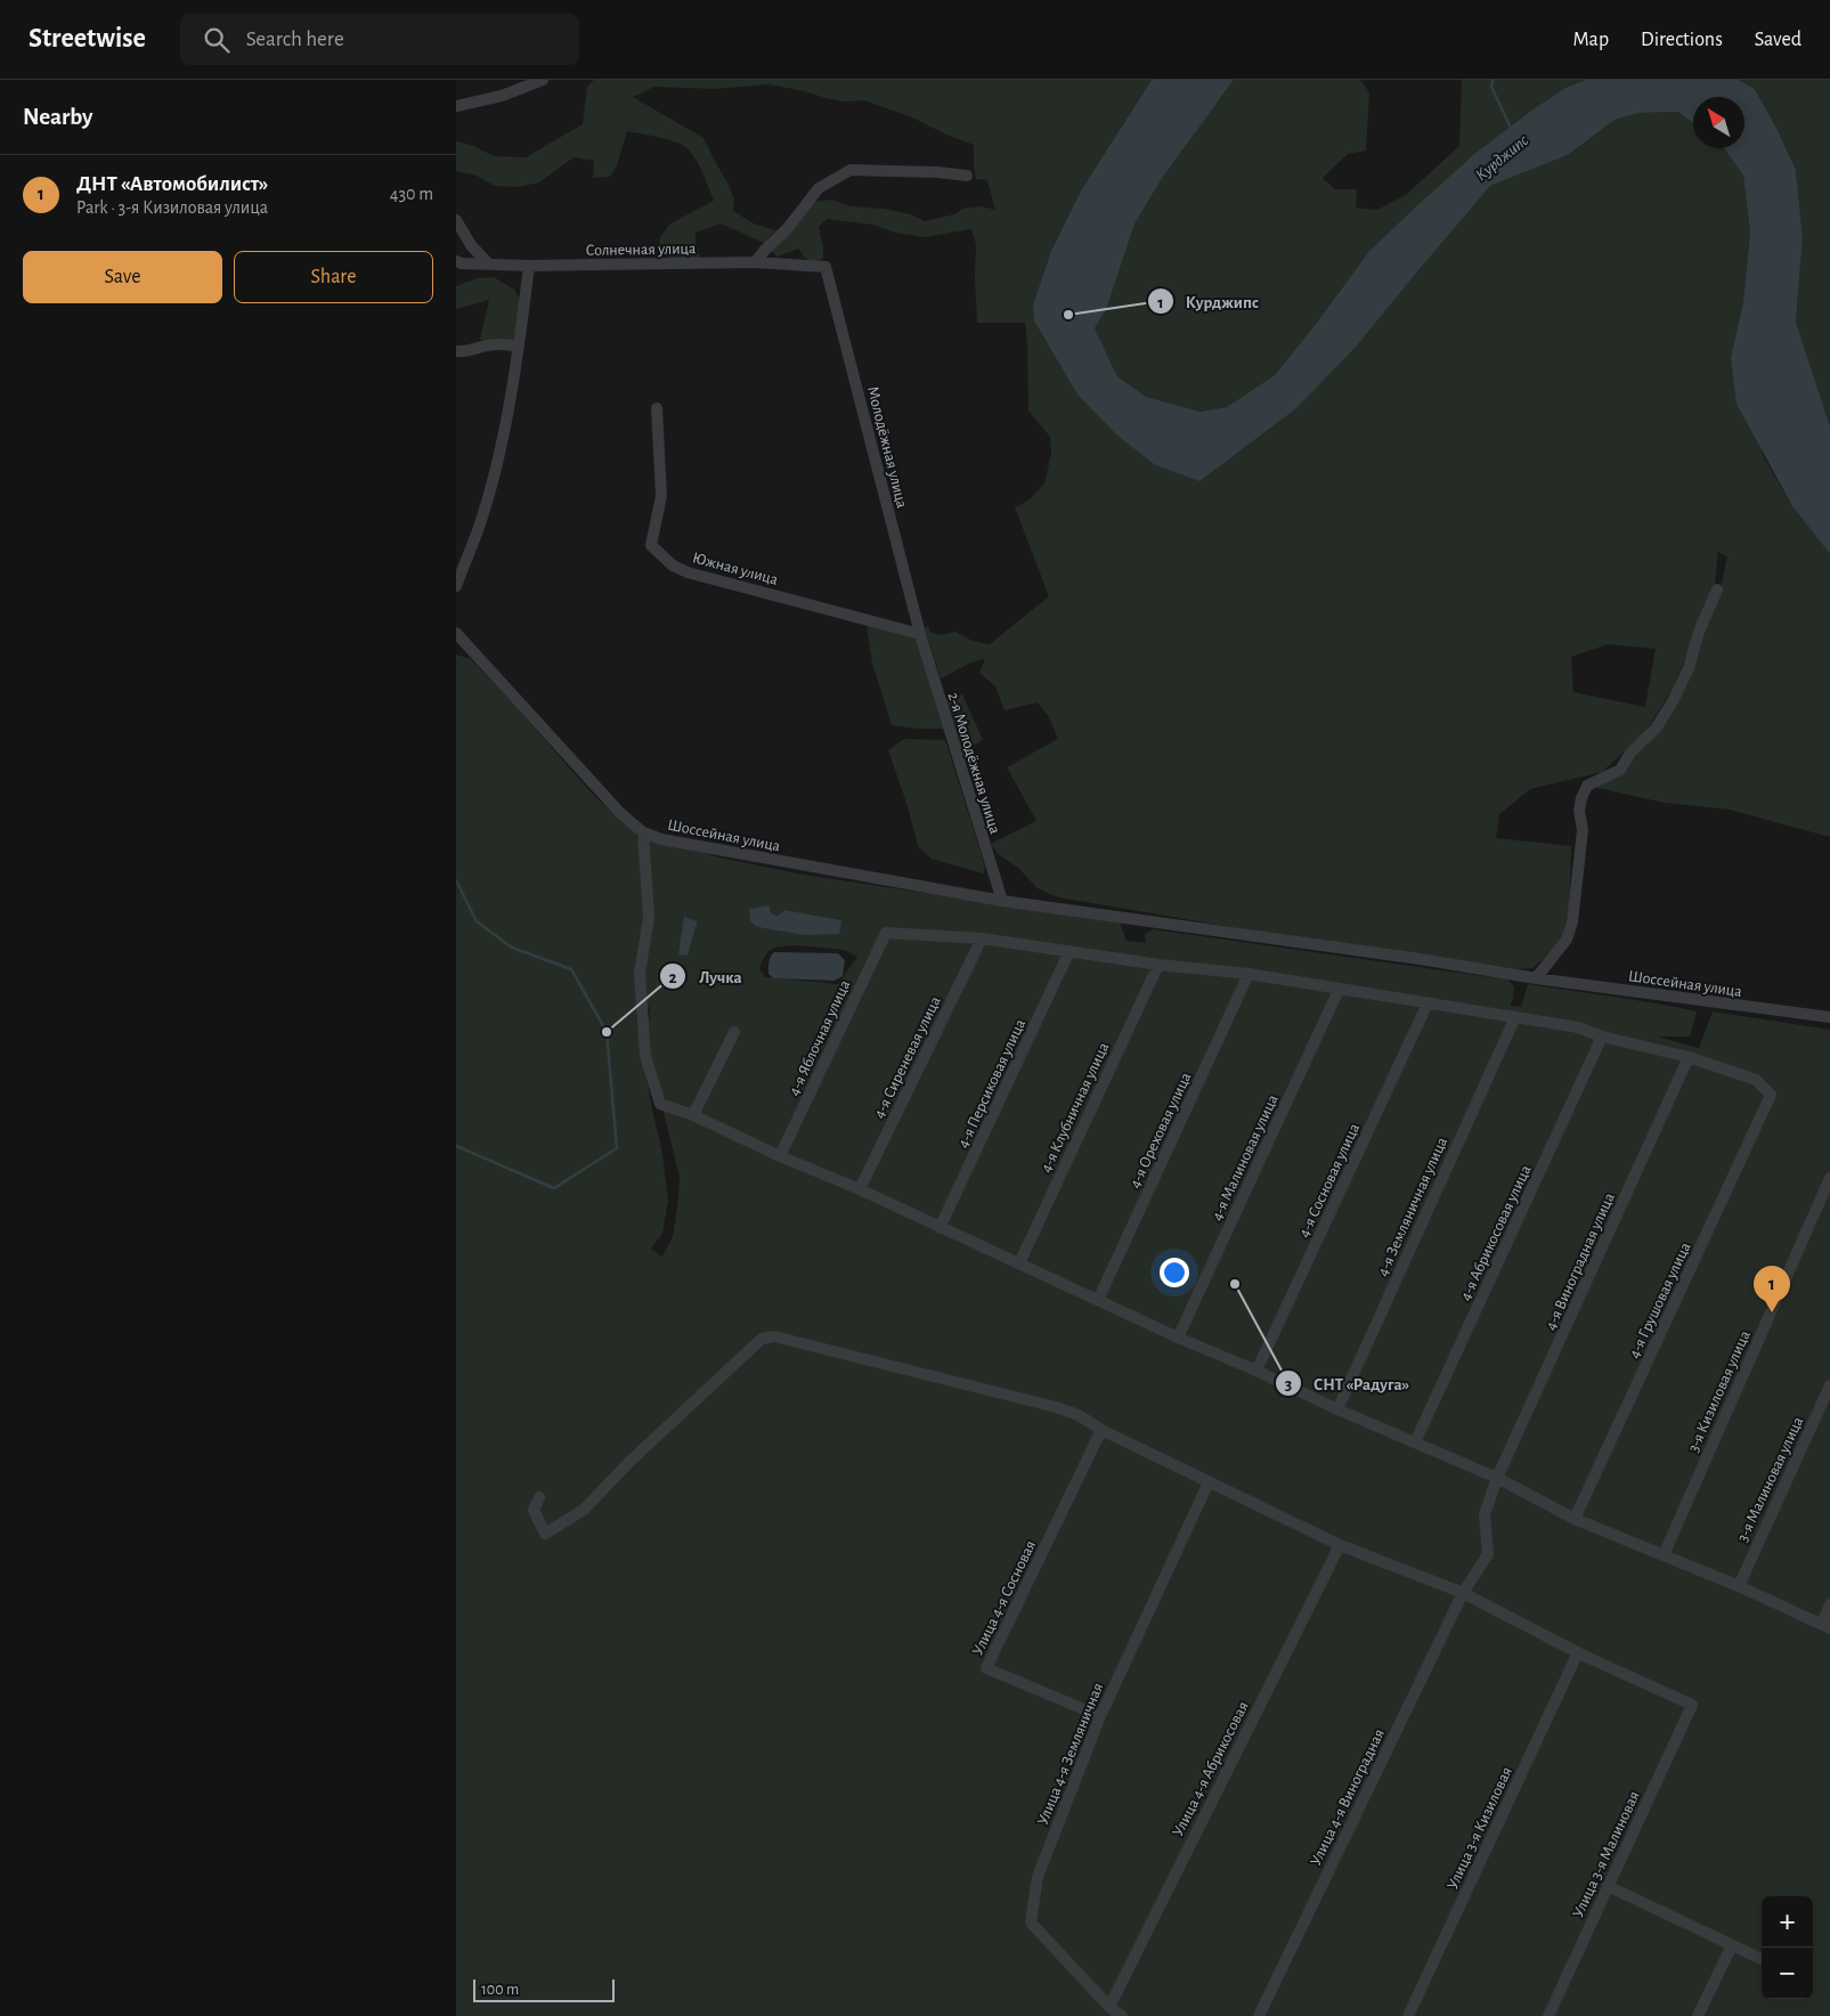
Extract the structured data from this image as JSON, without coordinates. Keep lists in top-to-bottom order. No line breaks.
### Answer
{"streets":{"street":["Солнечная улица","Молодёжная улица","Южная улица","2-я Молодёжная улица","Шоссейная улица","4-я Яблочная улица","4-я Сиреневая улица","4-я Персиковая улица","4-я Клубничная улица","4-я Ореховая улица","4-я Малиновая улица","4-я Сосновая улица","4-я Земляничная улица","4-я Абрикосовая улица","4-я Виноградная улица","4-я Грушовая улица","3-я Кизиловая улица","3-я Малиновая улица","Улица 4-я Сосновая","Улица 4-я Земляничная","Улица 4-я Абрикосовая","Улица 4-я Виноградная","Улица 3-я Кизиловая","Улица 3-я Малиновая"]},"crossings":[["Солнечная улица","Молодёжная улица"],["Молодёжная улица","Южная улица"],["Молодёжная улица","2-я Молодёжная улица"],["Южная улица","2-я Молодёжная улица"],["2-я Молодёжная улица","Шоссейная улица"],["4-я Яблочная улица","4-я Сиреневая улица"],["4-я Виноградная улица","4-я Грушовая улица"],["4-я Виноградная улица","Улица 4-я Виноградная"],["Улица 4-я Сосновая","Улица 4-я Земляничная"],["Улица 4-я Земляничная","Улица 4-я Абрикосовая"],["Улица 3-я Кизиловая","Улица 3-я Малиновая"]],"water":["Курджипс"],"places":["Курджипс","Лучка","СНТ «Радуга»"],"scale_bar":"100 m","north":"top left","page":{"header":"Streetwise","search":"Search here","nav":["Map","Directions","Saved"],"heading":"Nearby","list":[{"mark":"1","name":"ДНТ «Автомобилист»","note":"Park · 3-я Кизиловая улица","value":"430 m"}],"buttons":["Save","Share"],"pins":"1","map_buttons":["+","−"],"scale":"100 m"}}
